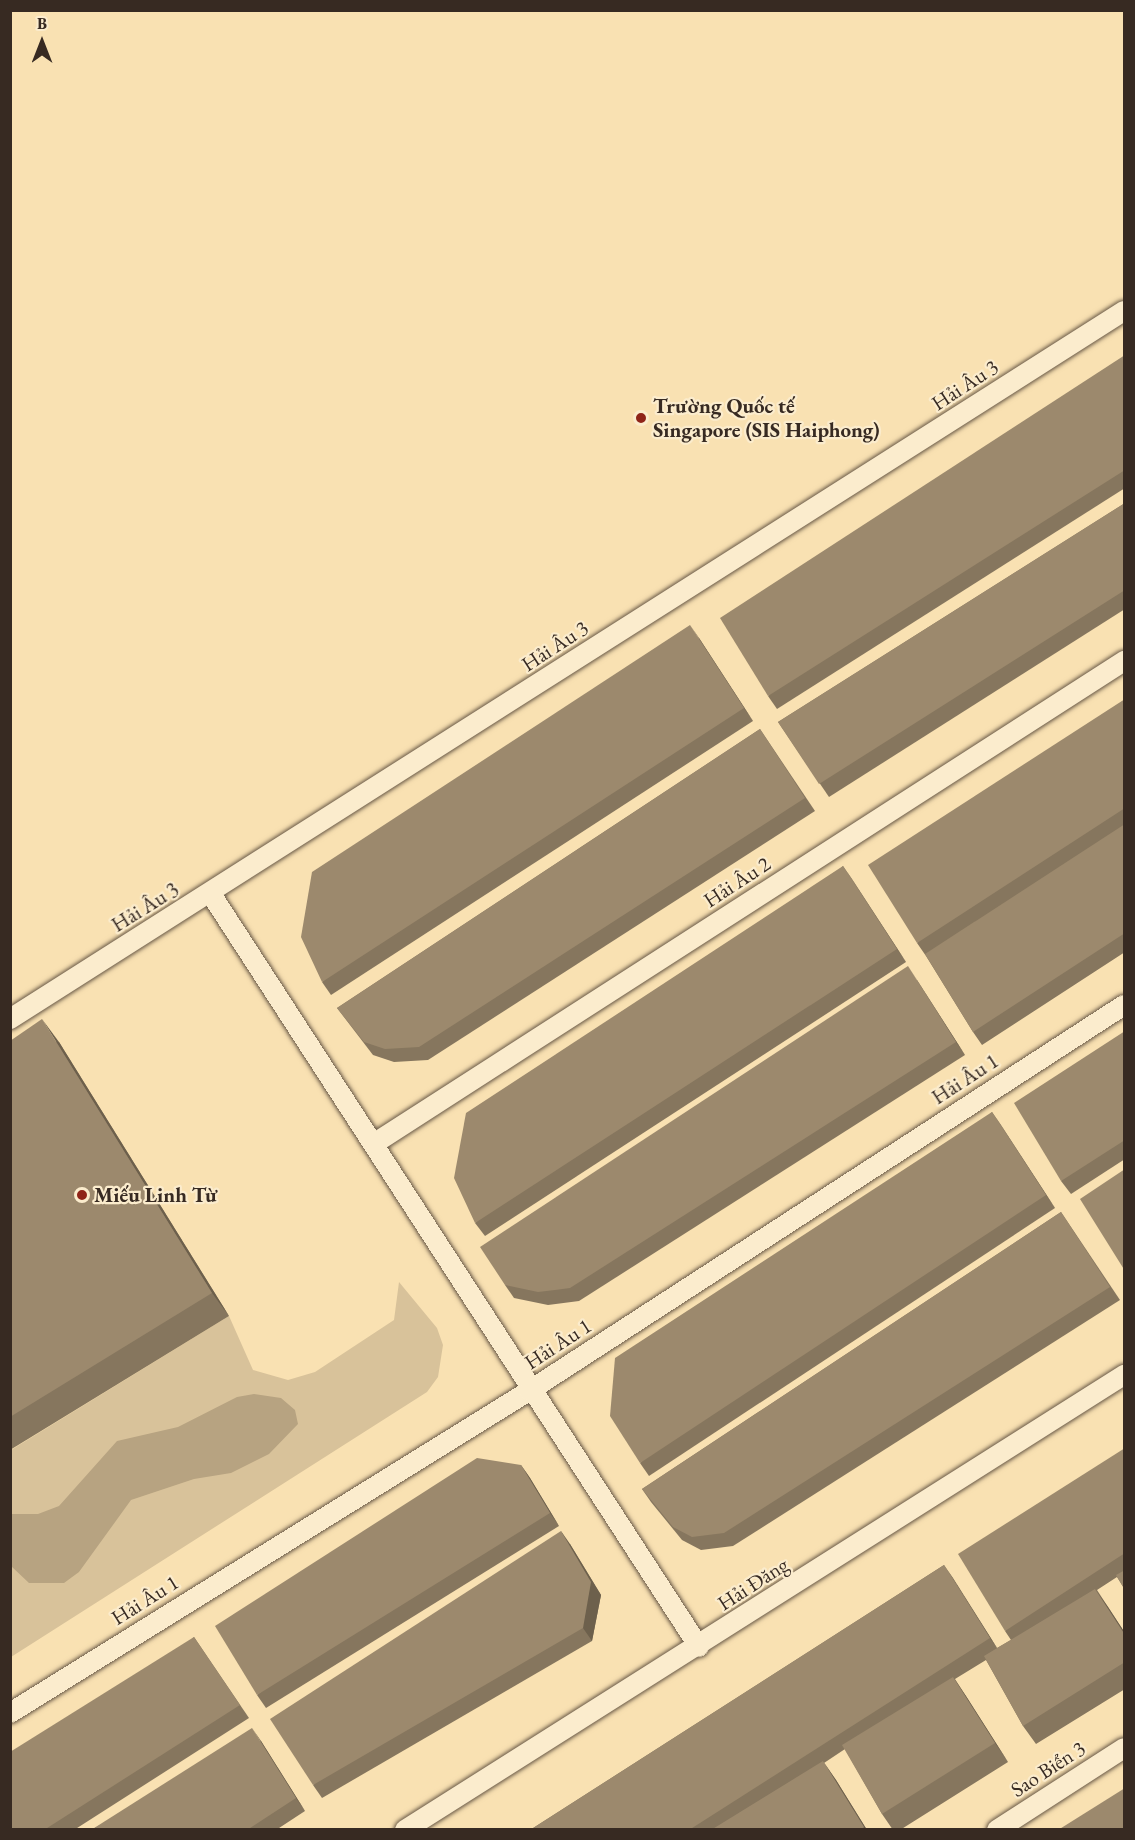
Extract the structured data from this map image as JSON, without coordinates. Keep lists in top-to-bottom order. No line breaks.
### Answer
{"streets":{"lane":["Hải Âu 3","Hải Âu 2","Hải Âu 1","Hải Đăng","Sao Biển 3"]},"places":["Trường Quốc tế Singapore (SIS Haiphong)","Miếu Linh Từ"],"north":"top"}
